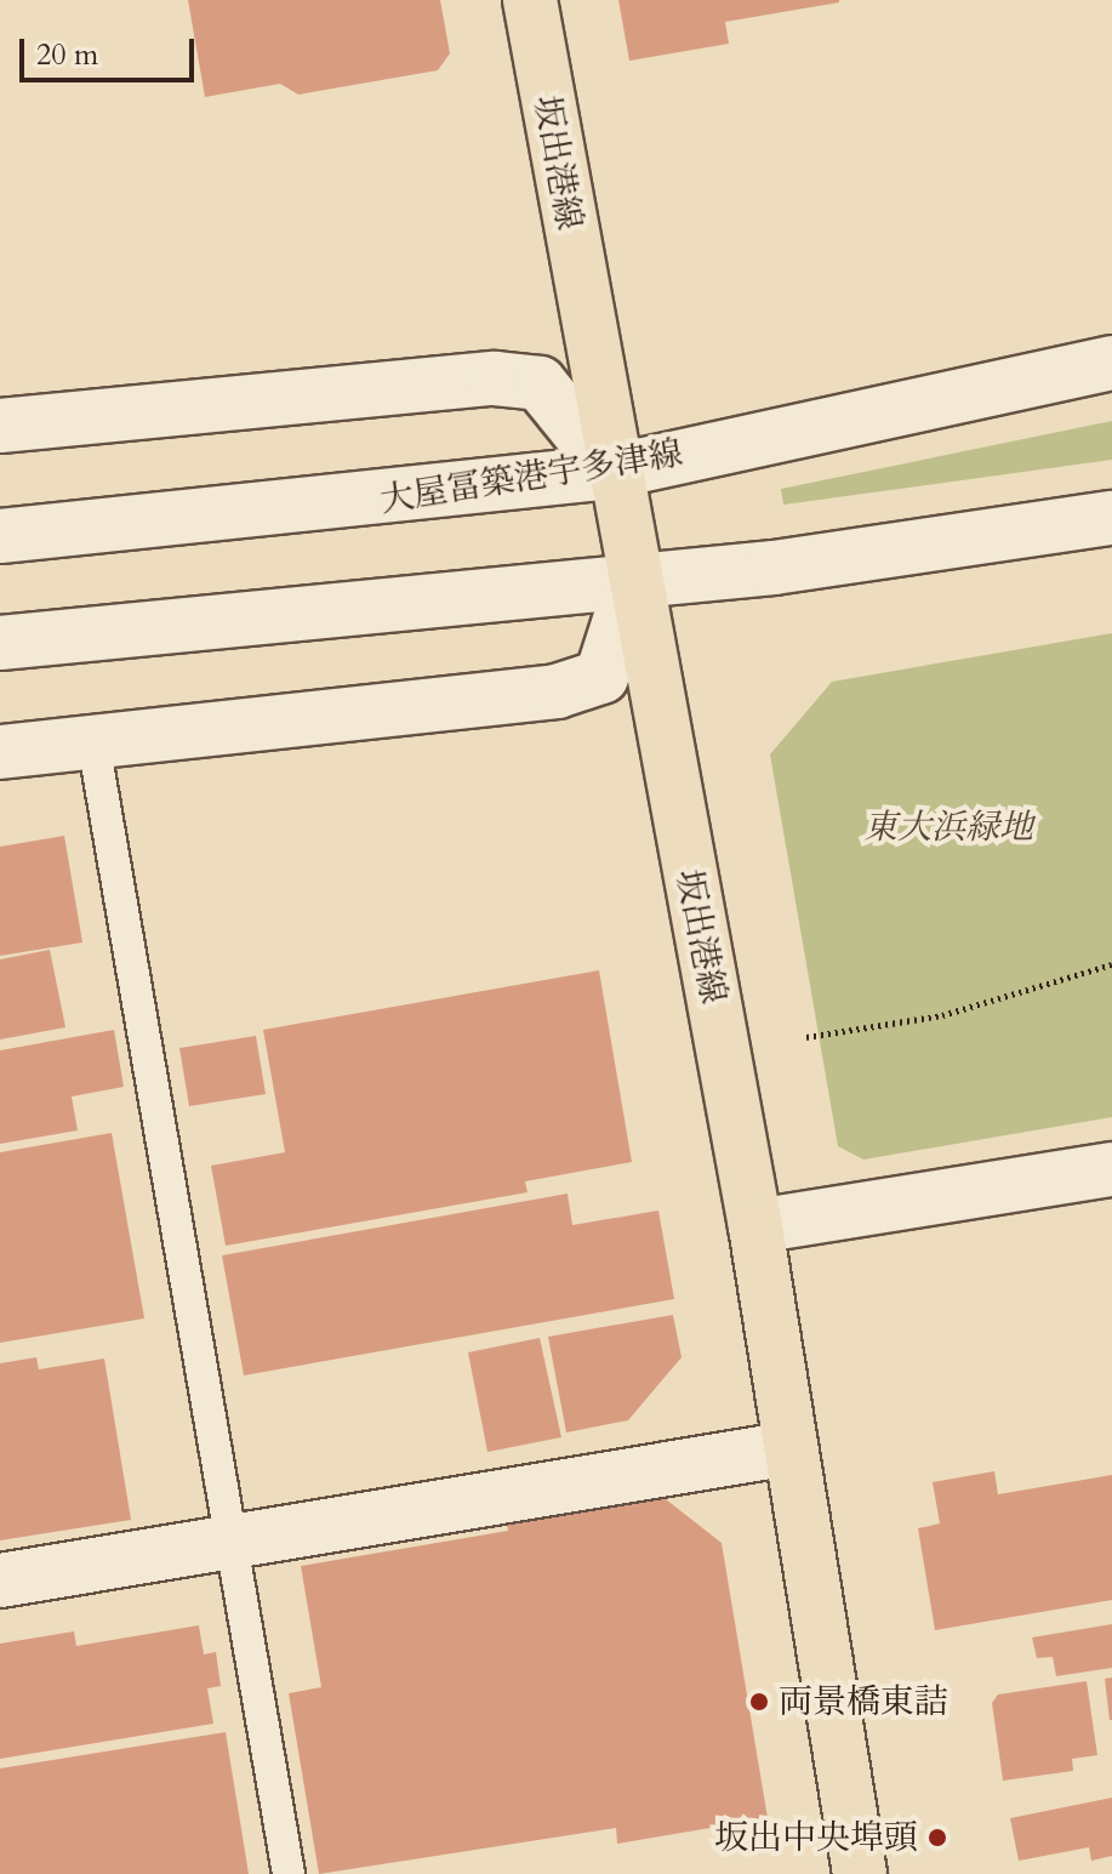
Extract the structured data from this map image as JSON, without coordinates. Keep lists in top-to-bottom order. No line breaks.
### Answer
{"streets":{"main road":["坂出港線","大屋冨築港宇多津線"]},"crossings":[["坂出港線","大屋冨築港宇多津線"]],"parks":["東大浜緑地"],"places":["両景橋東詰","坂出中央埠頭"],"scale_bar":"20 m"}
